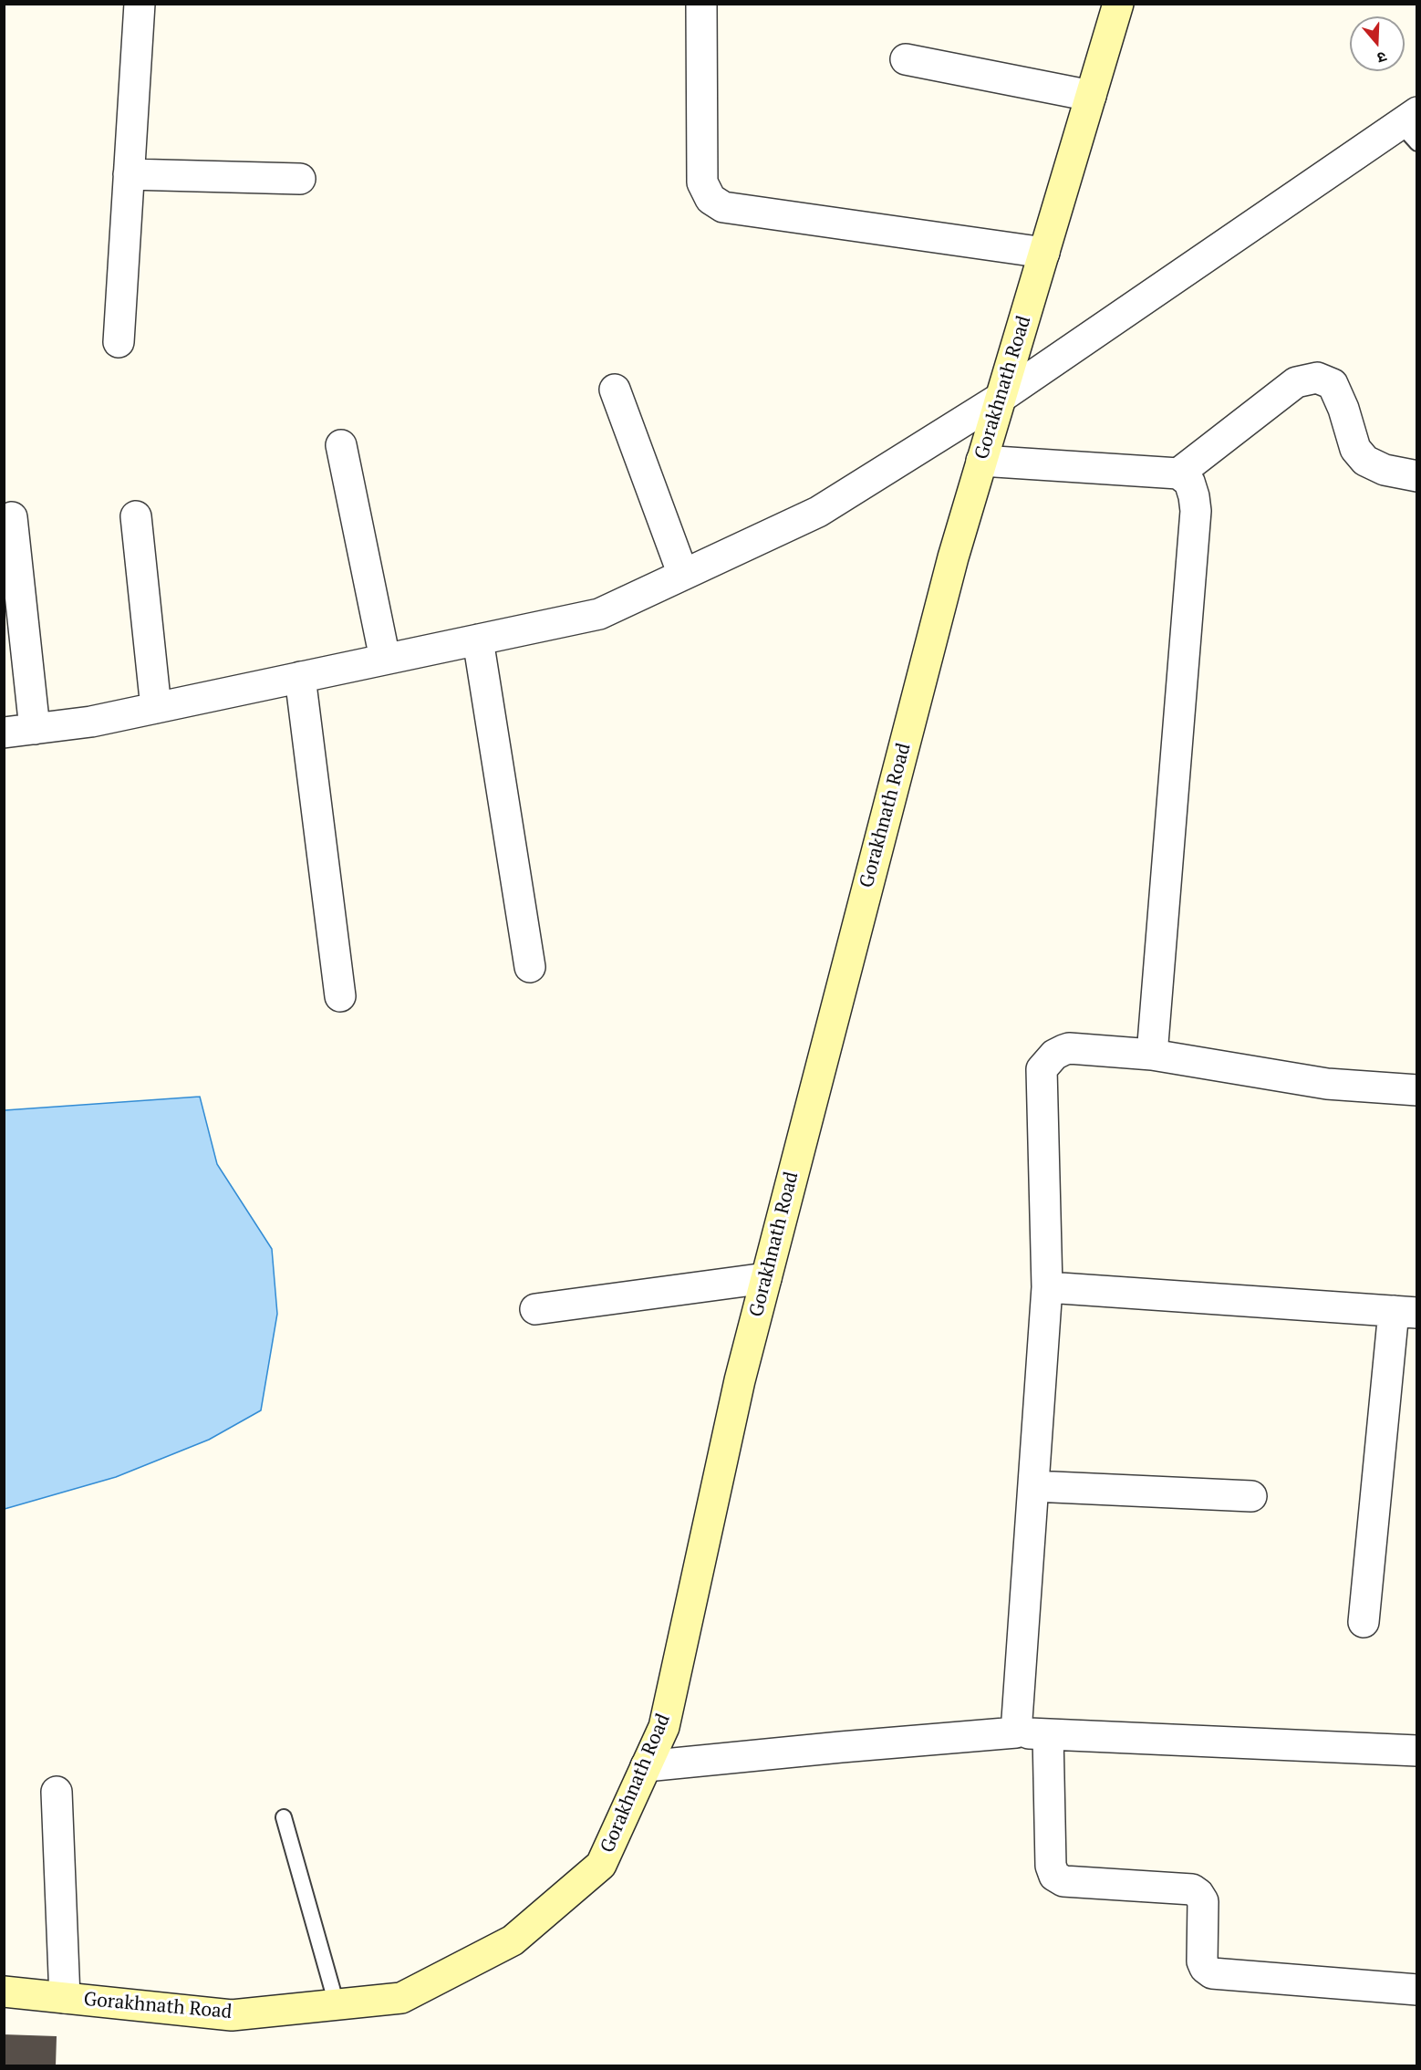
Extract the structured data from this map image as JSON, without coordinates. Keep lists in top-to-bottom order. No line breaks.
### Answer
{"streets":{"main road":["Gorakhnath Road"]},"north":"bottom"}
